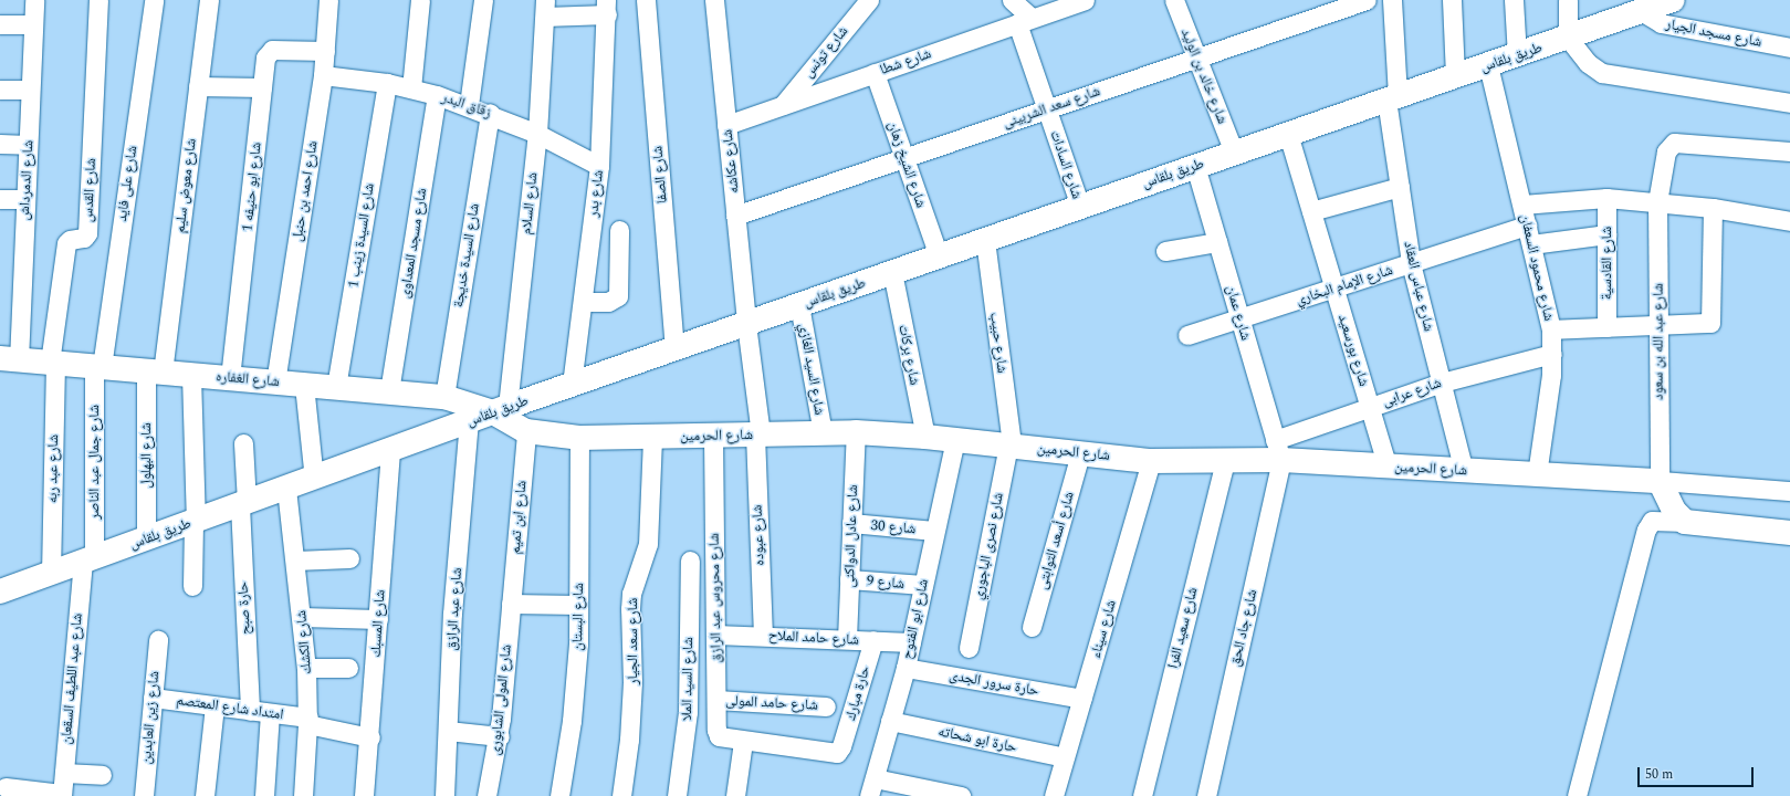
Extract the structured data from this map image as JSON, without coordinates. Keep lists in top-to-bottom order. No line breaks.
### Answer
{"streets":{"street":["شارع مسجد الجيار","شارع تونس","طريق بلقاس","شارع شطا","شارع خالد بن الوليد","زقاق البدر","شارع سعد الشربينى","شارع عكاشه","شارع الشيخ زهان","شارع السادات","شارع الصفا","شارع الدمرداش","شارع على فايد","شارع معوض سليم","شارع ابو حنيفه 1","شارع القدس","شارع احمد بن حنبل","شارع بدر","شارع السلام","شارع السيدة زينب 1","شارع مسجد المعداوى","شارع السيدة خديجة","شارع القادسية","شارع محمود السعفان","شارع الإمام البخاري","شارع عباس العقاد","شارع عمان","شارع عبد الله بن سعود","شارع حبيب","شارع بورسعيد","شارع بركات","شارع السيد الغازي","شارع الغفاره","شارع عرابى","شارع الحرمين","شارع البهلول","شارع جمال عبد الناصر","شارع عبد ربه","شارع ابن تميم","شارع 30","شارع عبوده","شارع عادل الدواكنى","شارع أسعد التوابتى","شارع نصرى الباجوري","شارع 9","شارع محروس عبد الرازق","حارة صبح","شارع عبد الرازق","شارع البستان","شارع ابو الفتوح","شارع المسبك","شارع سعيد الفرا","شارع جاد الحق","شارع سيناء","شارع حامد الملاح","شارع سعد الجيار","شارع الكشك","شارع عبد اللطيف السقعان","شارع السيد الملا","حارة سرور الجدى","حارة مبارك","شارع المولى الشابورى","شارع حامد المولى","امتداد شارع المعتصم","شارع زين العابدين","حارة ابو شحاته"]},"crossings":[["شارع مسجد الجيار","طريق بلقاس"],["شارع تونس","شارع شطا"],["طريق بلقاس","شارع خالد بن الوليد"],["طريق بلقاس","شارع عكاشه"],["طريق بلقاس","شارع الشيخ زهان"],["طريق بلقاس","شارع السادات"],["طريق بلقاس","شارع الصفا"],["طريق بلقاس","شارع بدر"],["طريق بلقاس","شارع السلام"],["طريق بلقاس","شارع محمود السعفان"],["طريق بلقاس","شارع عباس العقاد"],["طريق بلقاس","شارع عمان"],["طريق بلقاس","شارع حبيب"],["طريق بلقاس","شارع بورسعيد"],["طريق بلقاس","شارع بركات"],["طريق بلقاس","شارع السيد الغازي"],["طريق بلقاس","شارع الغفاره"],["طريق بلقاس","شارع الحرمين"],["طريق بلقاس","شارع البهلول"],["طريق بلقاس","شارع جمال عبد الناصر"],["طريق بلقاس","شارع عبد ربه"],["طريق بلقاس","شارع عبوده"],["طريق بلقاس","حارة صبح"],["طريق بلقاس","شارع عبد الرازق"],["طريق بلقاس","شارع المسبك"],["طريق بلقاس","شارع الكشك"],["طريق بلقاس","شارع عبد اللطيف السقعان"],["شارع شطا","شارع عكاشه"],["شارع شطا","شارع الشيخ زهان"],["شارع شطا","شارع السادات"],["شارع خالد بن الوليد","شارع سعد الشربينى"],["زقاق البدر","شارع احمد بن حنبل"],["زقاق البدر","شارع بدر"],["زقاق البدر","شارع السلام"],["زقاق البدر","شارع السيدة زينب 1"],["زقاق البدر","شارع مسجد المعداوى"],["زقاق البدر","شارع السيدة خديجة"],["شارع سعد الشربينى","شارع عكاشه"],["شارع سعد الشربينى","شارع الشيخ زهان"],["شارع سعد الشربينى","شارع السادات"],["شارع عكاشه","شارع عبوده"],["شارع الدمرداش","شارع الغفاره"],["شارع على فايد","شارع الغفاره"],["شارع على فايد","شارع جمال عبد الناصر"],["شارع معوض سليم","شارع الغفاره"],["شارع معوض سليم","شارع البهلول"],["شارع ابو حنيفه 1","شارع احمد بن حنبل"],["شارع ابو حنيفه 1","شارع الغفاره"],["شارع القدس","شارع الغفاره"],["شارع القدس","شارع عبد ربه"],["شارع احمد بن حنبل","شارع الغفاره"],["شارع السلام","شارع الغفاره"],["شارع السلام","شارع الحرمين"],["شارع السيدة زينب 1","شارع الغفاره"],["شارع مسجد المعداوى","شارع الغفاره"],["شارع السيدة خديجة","شارع الغفاره"],["شارع محمود السعفان","شارع الإمام البخاري"],["شارع محمود السعفان","شارع عرابى"],["شارع محمود السعفان","شارع الحرمين"],["شارع الإمام البخاري","شارع عباس العقاد"],["شارع الإمام البخاري","شارع عمان"],["شارع الإمام البخاري","شارع بورسعيد"],["شارع عباس العقاد","شارع عرابى"],["شارع عباس العقاد","شارع الحرمين"],["شارع عمان","شارع عرابى"],["شارع عمان","شارع الحرمين"],["شارع عمان","شارع جاد الحق"],["شارع عبد الله بن سعود","شارع الحرمين"],["شارع حبيب","شارع الحرمين"],["شارع حبيب","شارع نصرى الباجوري"],["شارع بورسعيد","شارع عرابى"],["شارع بورسعيد","شارع الحرمين"],["شارع بركات","شارع الحرمين"],["شارع السيد الغازي","شارع الحرمين"],["شارع الغفاره","شارع الحرمين"],["شارع الغفاره","شارع البهلول"],["شارع الغفاره","شارع جمال عبد الناصر"],["شارع الغفاره","شارع عبد ربه"],["شارع عرابى","شارع الحرمين"],["شارع عرابى","شارع جاد الحق"],["شارع الحرمين","شارع ابن تميم"],["شارع الحرمين","شارع عبوده"],["شارع الحرمين","شارع عادل الدواكنى"],["شارع الحرمين","شارع أسعد التوابتى"],["شارع الحرمين","شارع نصرى الباجوري"],["شارع الحرمين","شارع محروس عبد الرازق"],["شارع الحرمين","شارع البستان"],["شارع الحرمين","شارع ابو الفتوح"],["شارع الحرمين","شارع سعيد الفرا"],["شارع الحرمين","شارع جاد الحق"],["شارع الحرمين","شارع سيناء"],["شارع الحرمين","شارع سعد الجيار"],["شارع جمال عبد الناصر","شارع عبد اللطيف السقعان"],["شارع ابن تميم","شارع المولى الشابورى"],["شارع 30","شارع عادل الدواكنى"],["شارع 30","شارع ابو الفتوح"],["شارع عبوده","شارع حامد الملاح"],["شارع عادل الدواكنى","شارع 9"],["شارع عادل الدواكنى","شارع حامد الملاح"],["شارع 9","شارع ابو الفتوح"],["شارع محروس عبد الرازق","شارع حامد الملاح"],["شارع محروس عبد الرازق","حارة مبارك"],["شارع محروس عبد الرازق","شارع حامد المولى"],["حارة صبح","امتداد شارع المعتصم"],["شارع ابو الفتوح","شارع حامد الملاح"],["شارع ابو الفتوح","حارة سرور الجدى"],["شارع ابو الفتوح","حارة ابو شحاته"],["شارع المسبك","امتداد شارع المعتصم"],["شارع سيناء","حارة سرور الجدى"],["شارع سيناء","حارة ابو شحاته"],["شارع حامد الملاح","حارة مبارك"],["شارع الكشك","امتداد شارع المعتصم"],["امتداد شارع المعتصم","شارع زين العابدين"]],"scale_bar":"50 m"}
